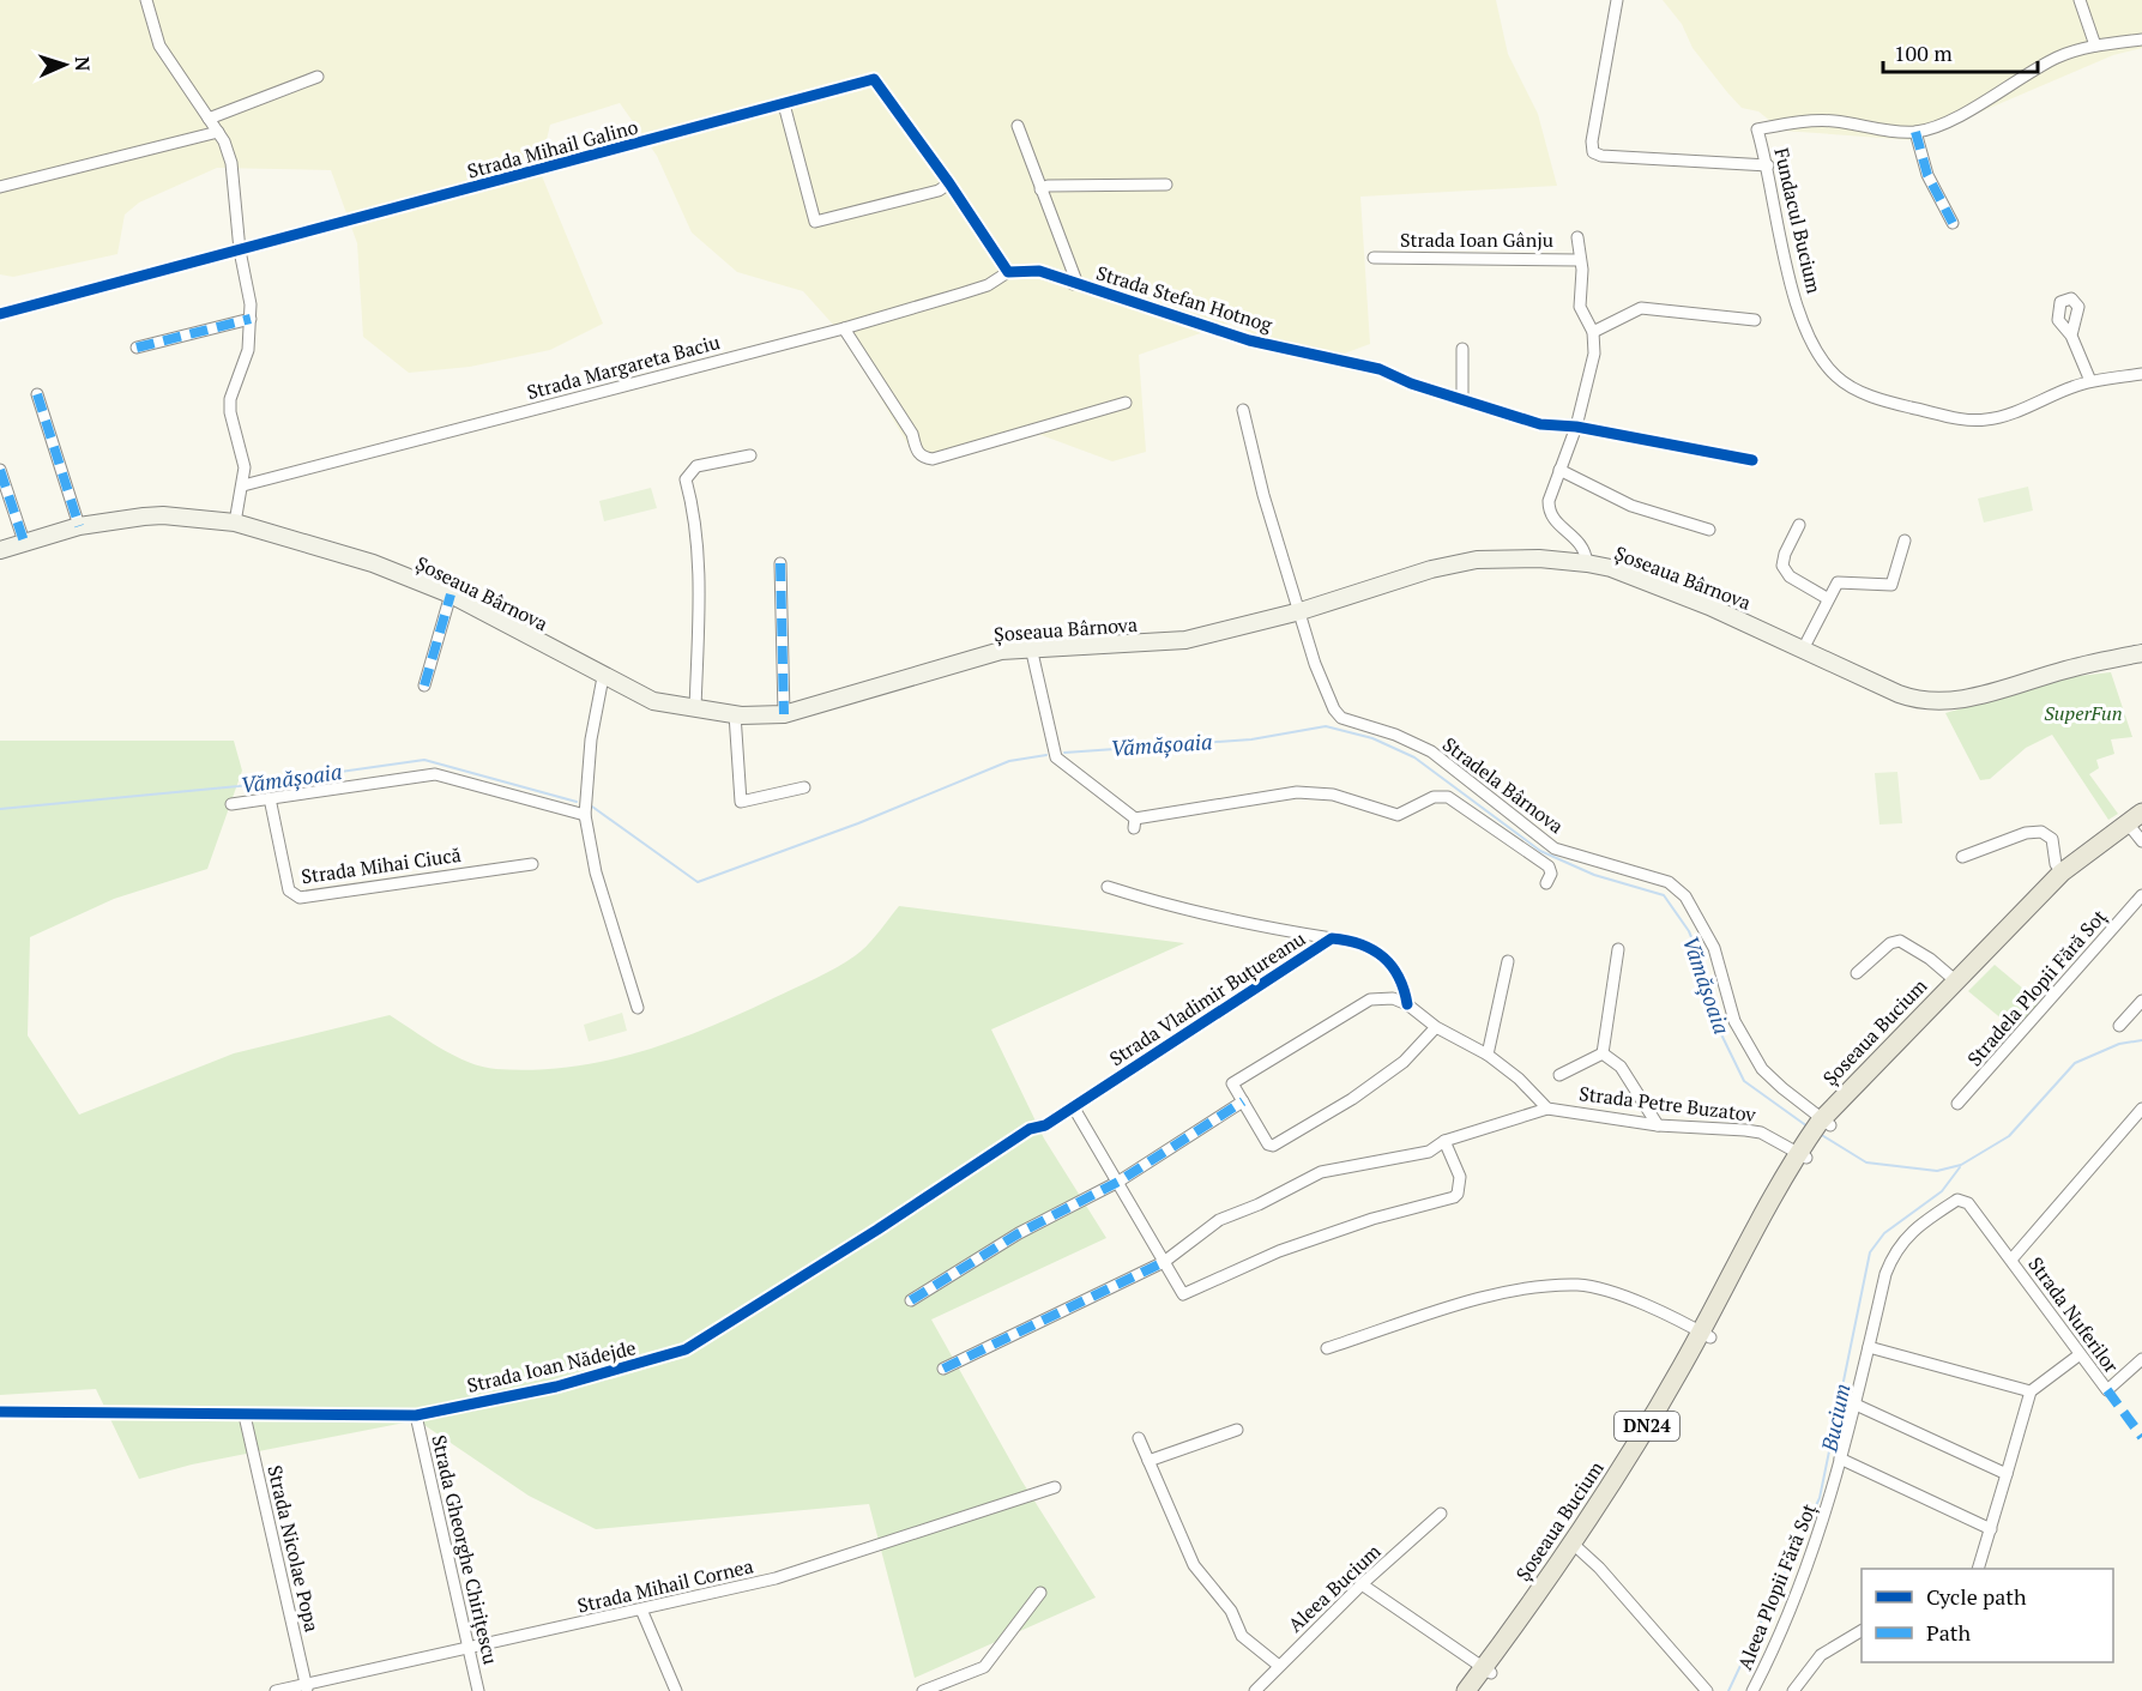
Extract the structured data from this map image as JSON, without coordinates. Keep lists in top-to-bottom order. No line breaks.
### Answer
{"streets":{"main road":["Șoseaua Bârnova","Șoseaua Bucium","DN24"],"street":["Strada Mihail Galino","Fundacul Bucium","Strada Ioan Gânju","Strada Stefan Hotnog","Strada Margareta Baciu","Stradela Bârnova","Strada Mihai Ciucă","Stradela Plopii Fără Soț","Strada Vladimir Buțureanu","Strada Petre Buzatov","Strada Nuferilor","Strada Ioan Nădejde","Strada Nicolae Popa","Strada Gheorghe Chirițescu","Strada Mihail Cornea","Aleea Plopii Fără Soț","Aleea Bucium"]},"crossings":[["Strada Stefan Hotnog","Strada Margareta Baciu"],["Șoseaua Bârnova","Stradela Bârnova"],["Stradela Bârnova","Șoseaua Bucium"],["Strada Vladimir Buțureanu","Strada Ioan Nădejde"],["Șoseaua Bucium","Strada Petre Buzatov"],["Strada Nuferilor","Aleea Plopii Fără Soț"],["Strada Ioan Nădejde","Strada Nicolae Popa"],["Strada Ioan Nădejde","Strada Gheorghe Chirițescu"],["Strada Nicolae Popa","Strada Mihail Cornea"],["Strada Gheorghe Chirițescu","Strada Mihail Cornea"]],"water":["Vămășoaia","Bucium"],"parks":["SuperFun"],"legend":["Cycle path","Path"],"scale_bar":"100 m","north":"right"}
